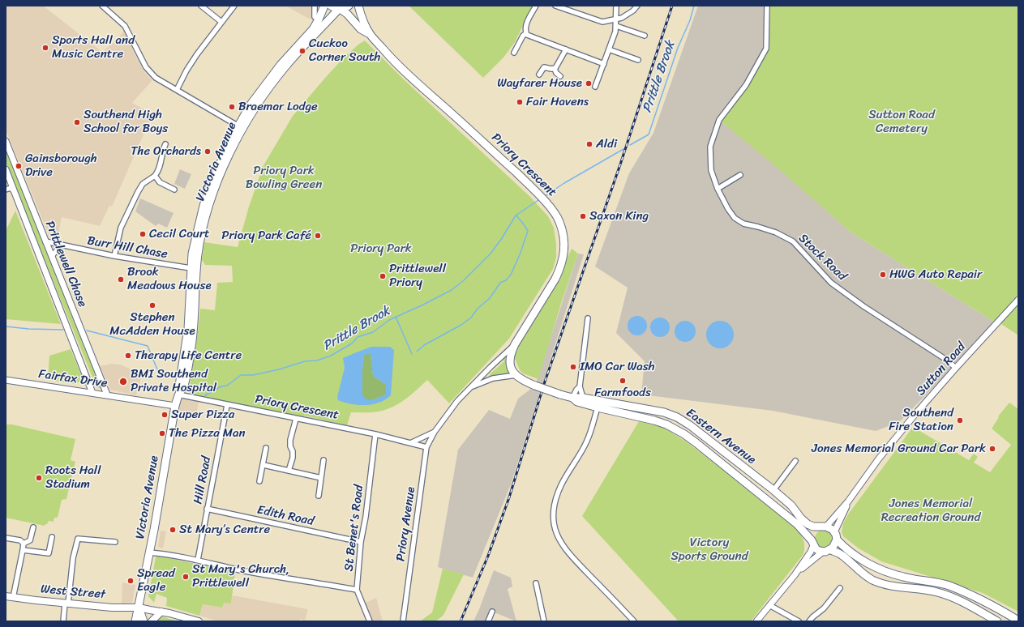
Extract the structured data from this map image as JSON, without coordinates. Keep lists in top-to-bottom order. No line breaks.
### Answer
{"streets":{"main road":["Victoria Avenue","Priory Crescent","Eastern Avenue","West Street"],"street":["Burr Hill Chase","Stock Road","Prittlewell Chase","Sutton Road","Fairfax Drive","Hill Road","Edith Road","Priory Avenue","St Benet's Road"]},"crossings":[["Victoria Avenue","Priory Crescent"],["Victoria Avenue","Burr Hill Chase"],["Victoria Avenue","Fairfax Drive"],["Victoria Avenue","West Street"],["Priory Crescent","Eastern Avenue"],["Priory Crescent","Hill Road"],["Priory Crescent","Priory Avenue"],["Priory Crescent","St Benet's Road"],["Burr Hill Chase","Prittlewell Chase"],["Stock Road","Sutton Road"],["Prittlewell Chase","Fairfax Drive"],["Sutton Road","Eastern Avenue"],["Hill Road","Edith Road"],["Edith Road","St Benet's Road"]],"water":["Prittle Brook"],"parks":["Sutton Road Cemetery","Priory Park Bowling Green","Priory Park","Jones Memorial Recreation Ground","Victory Sports Ground"],"places":["Sports Hall and Music Centre","Cuckoo Corner South","Wayfarer House","Fair Havens","Braemar Lodge","Southend High School for Boys","Aldi","The Orchards","Gainsborough Drive","Saxon King","Cecil Court","Priory Park Café","HWG Auto Repair","Prittlewell Priory","Brook Meadows House","Stephen McAdden House","Therapy Life Centre","IMO Car Wash","Farmfoods","BMI Southend Private Hospital","Super Pizza","Southend Fire Station","The Pizza Man","Jones Memorial Ground Car Park","Roots Hall Stadium","St Mary’s Centre","St Mary's Church, Prittlewell","Spread Eagle"]}
